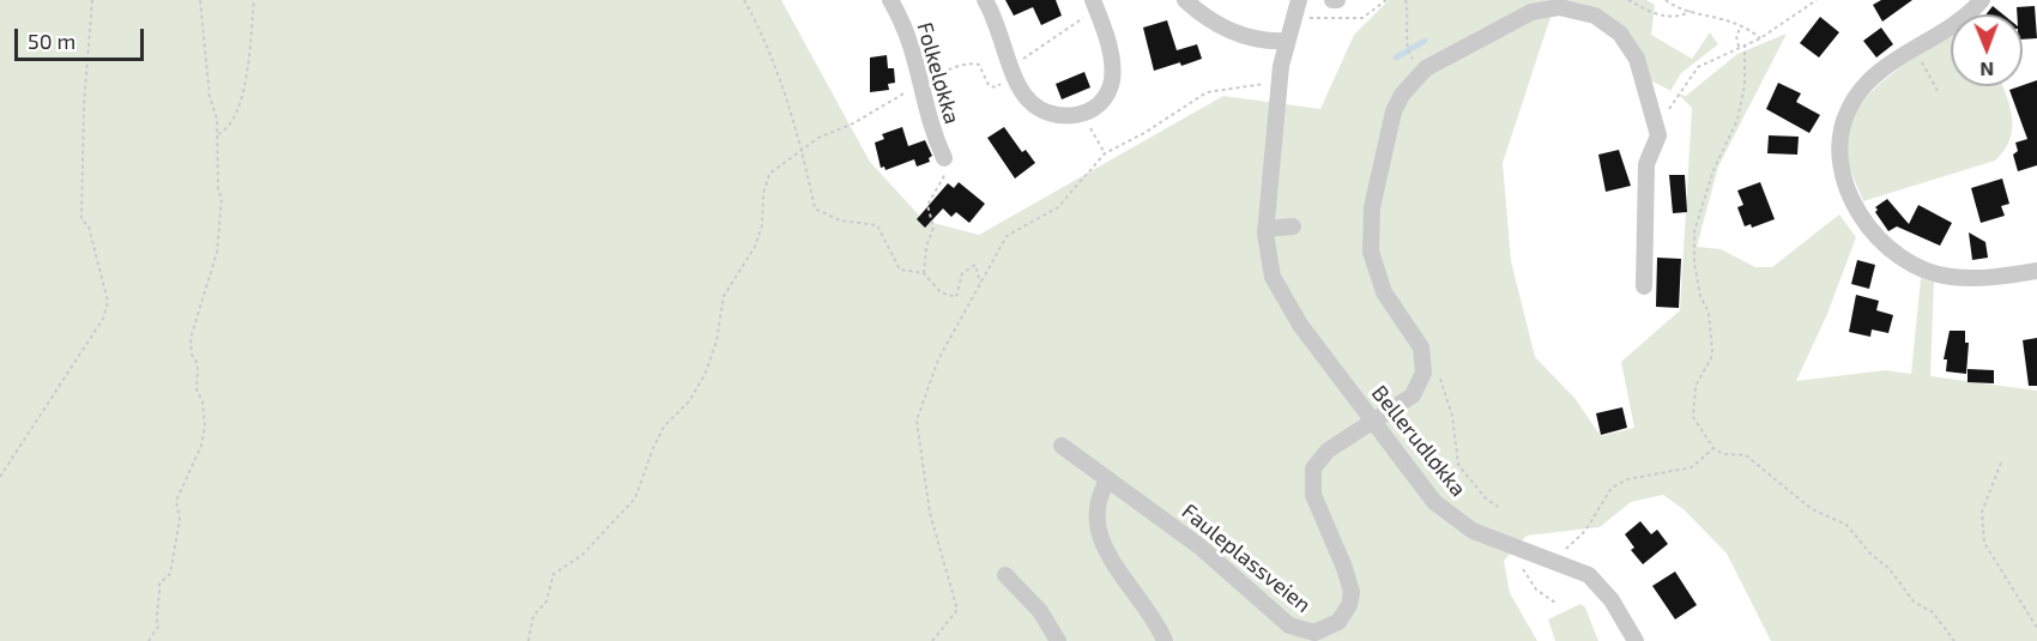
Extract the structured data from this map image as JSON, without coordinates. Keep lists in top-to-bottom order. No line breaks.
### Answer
{"streets":{"street":["Folkeløkka","Bellerudløkka","Fauleplassveien"]},"crossings":[["Bellerudløkka","Fauleplassveien"]],"scale_bar":"50 m","north":"bottom"}
